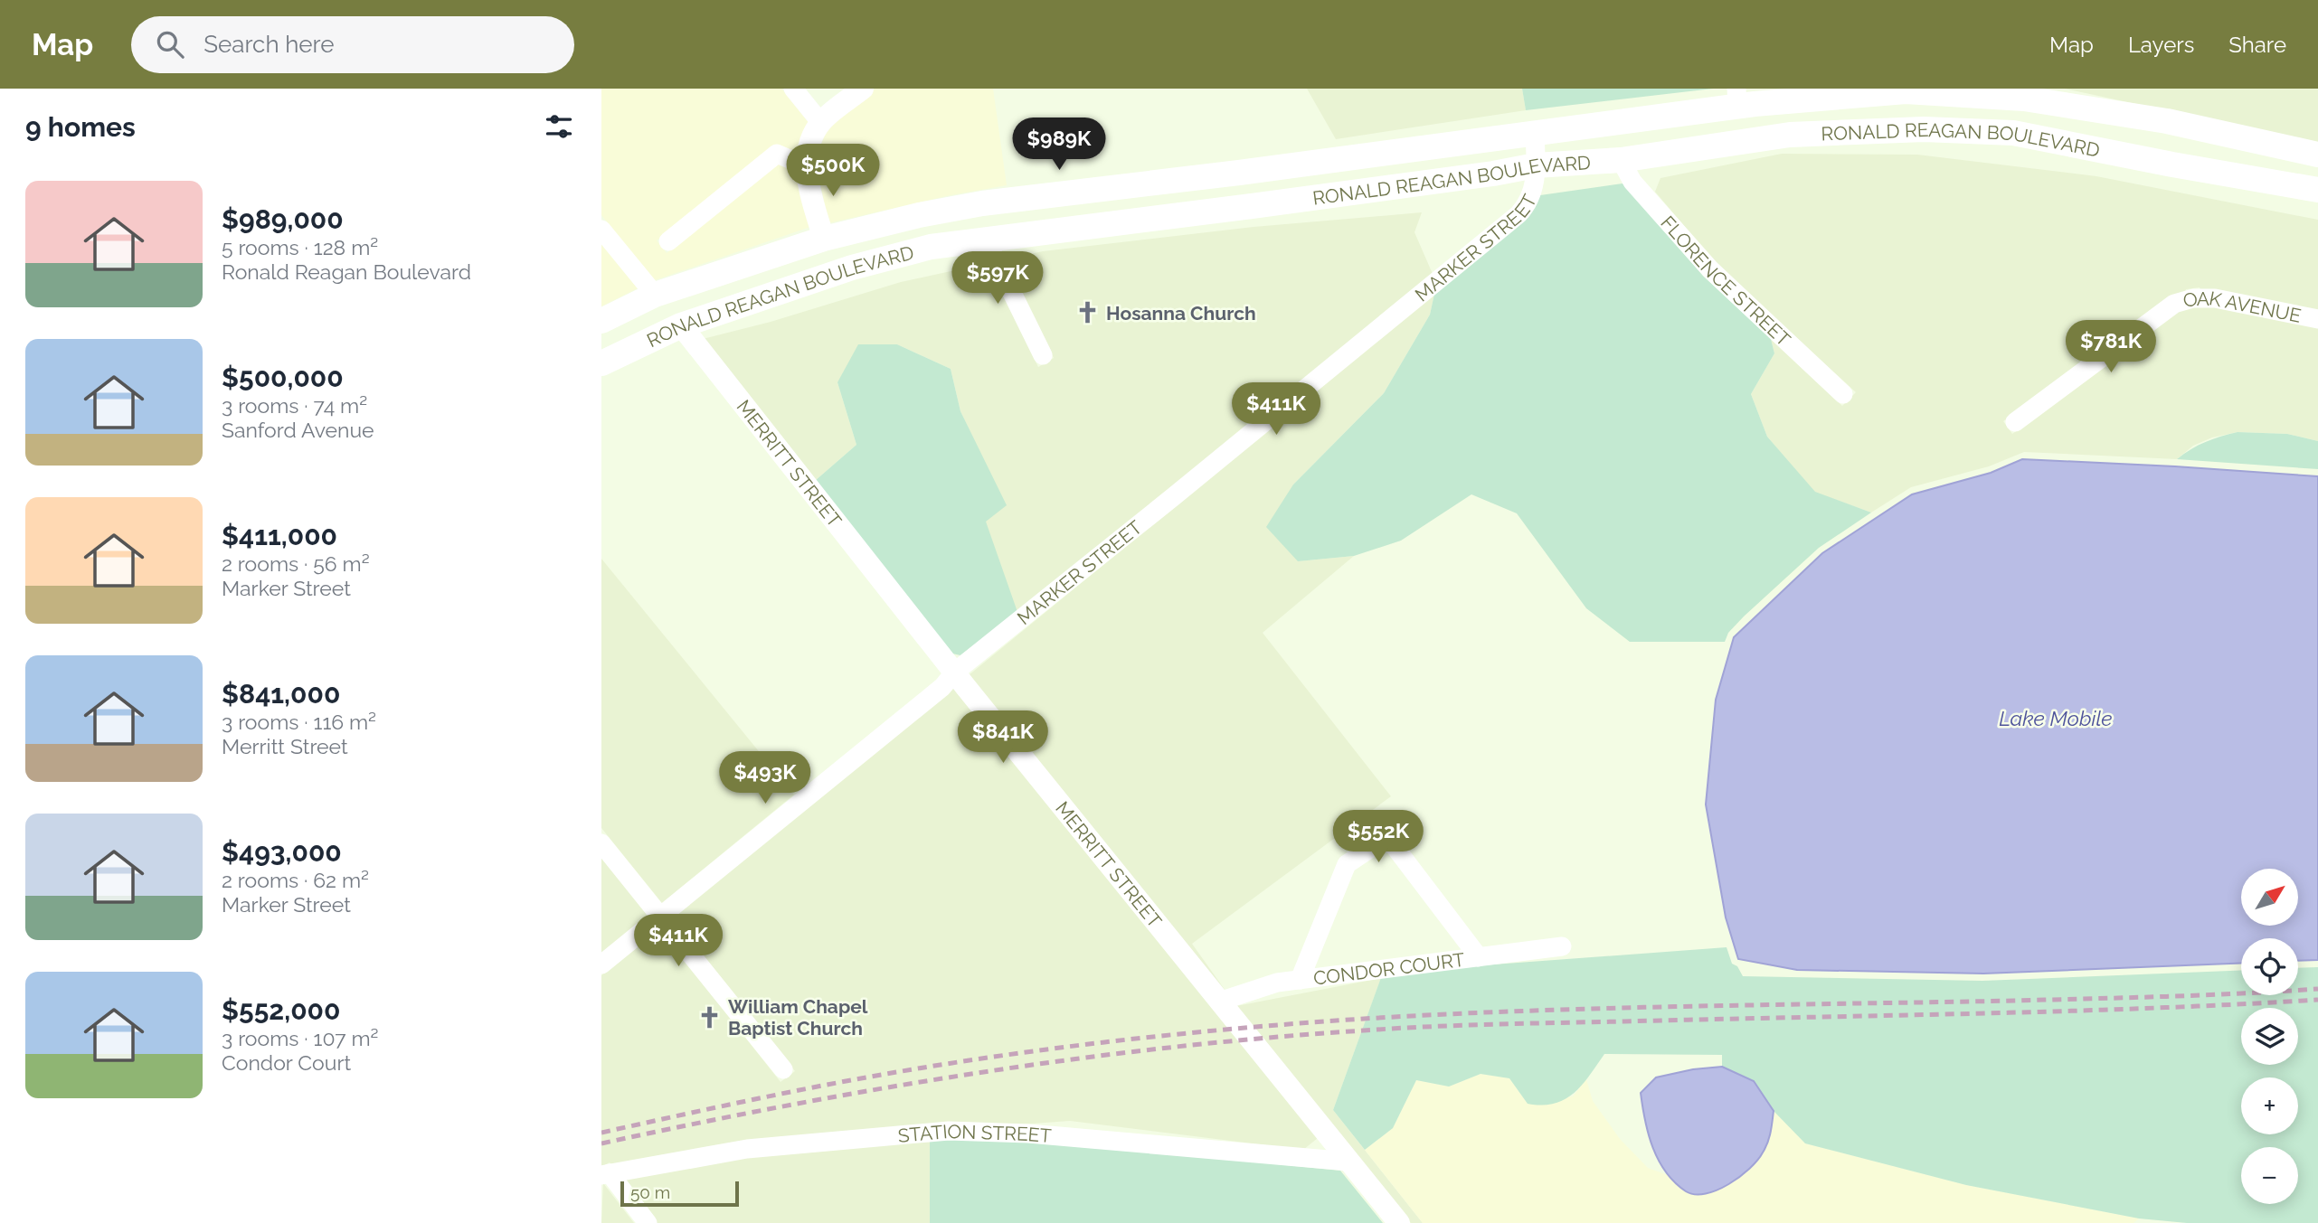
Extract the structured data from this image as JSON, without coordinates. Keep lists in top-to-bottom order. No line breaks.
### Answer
{"streets":{"main road":["RONALD REAGAN BOULEVARD"],"street":["MARKER STREET","FLORENCE STREET","OAK AVENUE","MERRITT STREET","CONDOR COURT","STATION STREET"]},"crossings":[["RONALD REAGAN BOULEVARD","MARKER STREET"],["RONALD REAGAN BOULEVARD","FLORENCE STREET"],["RONALD REAGAN BOULEVARD","MERRITT STREET"],["MARKER STREET","MERRITT STREET"],["MERRITT STREET","CONDOR COURT"],["MERRITT STREET","STATION STREET"]],"water":["Lake Mobile"],"places":{"church":["Hosanna Church","William Chapel Baptist Church"]},"scale_bar":"50 m","north":"top right","page":{"header":"Map","search":"Search here","nav":["Map","Layers","Share"],"heading":"9 homes","price":["$989K","$500K","$597K","$781K","$411K","$841K","$493K","$552K","$411K"],"list":[{"name":"$989,000","note":"5 rooms · 128 m² · Ronald Reagan Boulevard"},{"name":"$500,000","note":"3 rooms · 74 m² · Sanford Avenue"},{"name":"$411,000","note":"2 rooms · 56 m² · Marker Street"},{"name":"$841,000","note":"3 rooms · 116 m² · Merritt Street"},{"name":"$493,000","note":"2 rooms · 62 m² · Marker Street"},{"name":"$552,000","note":"3 rooms · 107 m² · Condor Court"}],"map_buttons":["+","−"],"scale":"50 m"}}
